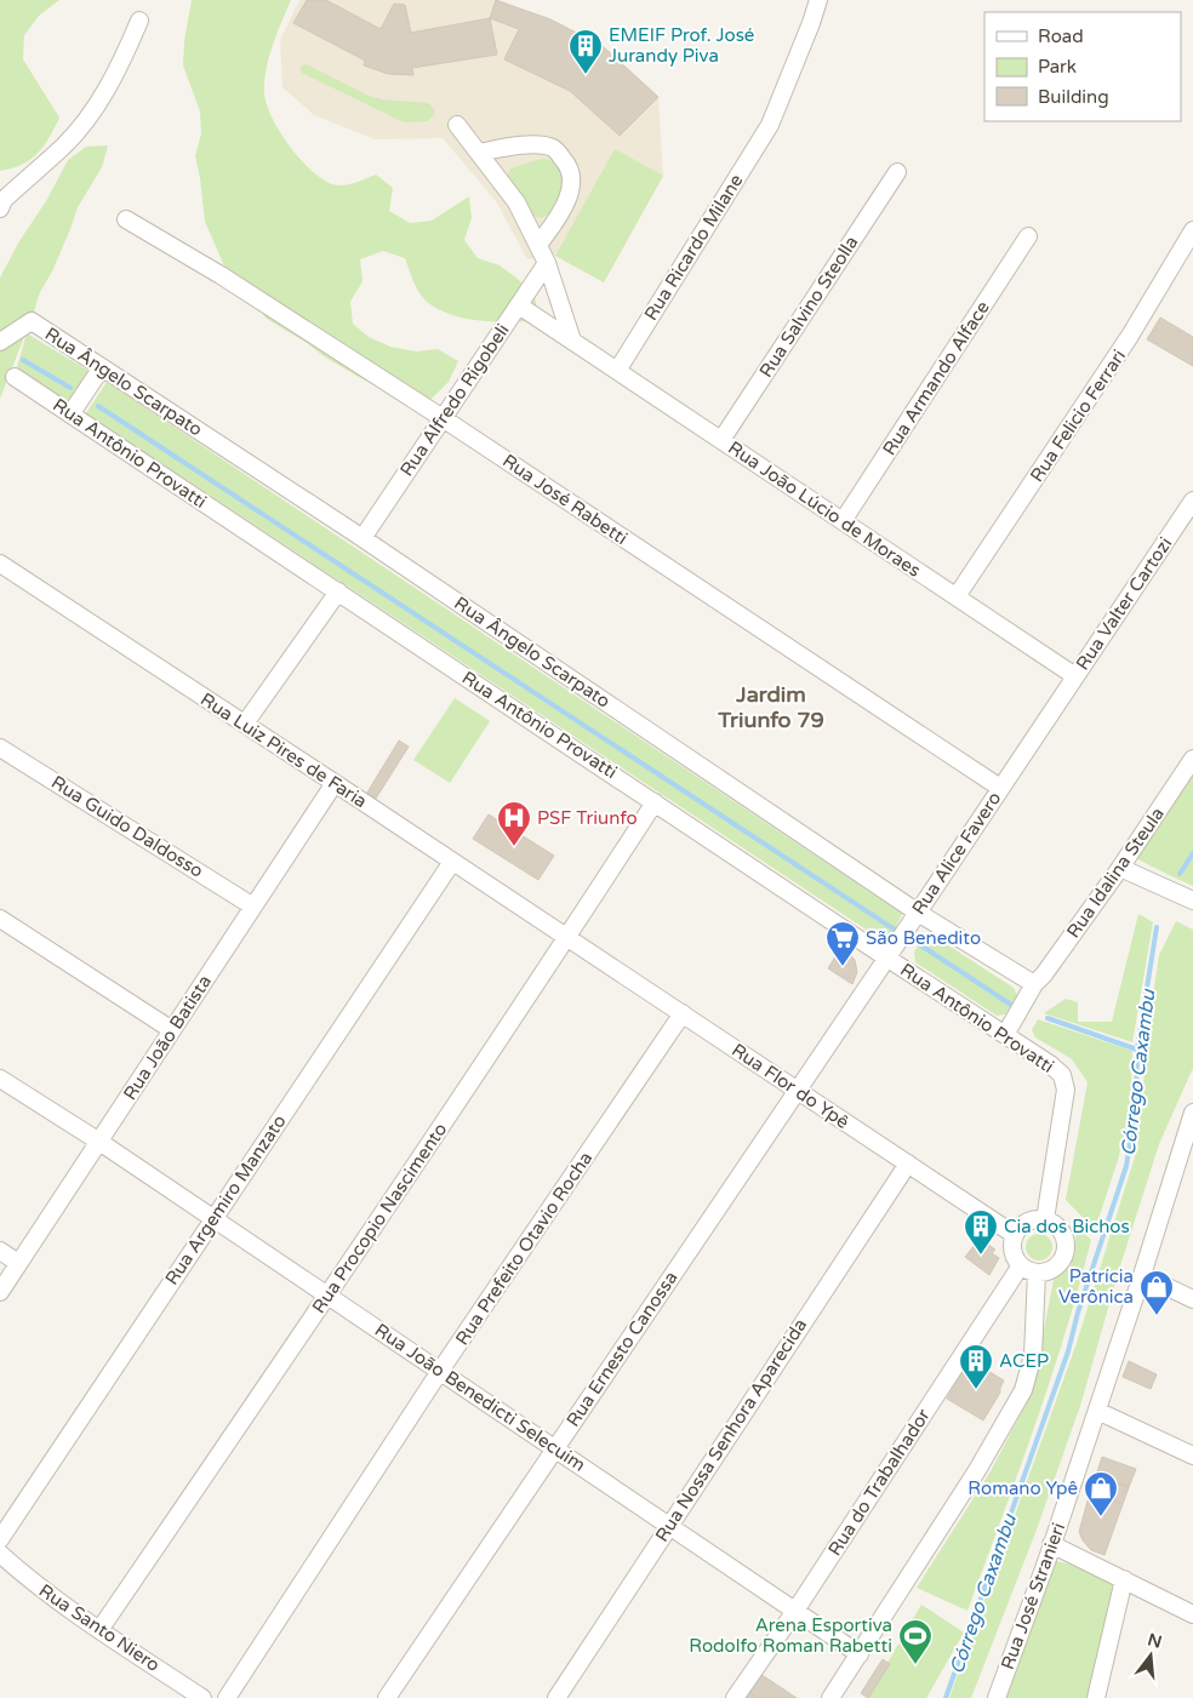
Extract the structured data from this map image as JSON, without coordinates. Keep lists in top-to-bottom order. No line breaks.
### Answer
{"streets":{"street":["Rua Ricardo Milane","Rua Salvino Steolla","Rua Armando Alface","Rua Ângelo Scarpato","Rua Alfredo Rigobeli","Rua Felicio Ferrari","Rua Antônio Provatti","Rua José Rabetti","Rua João Lúcio de Moraes","Rua Valter Cartozi","Rua Luiz Pires de Faria","Rua Guido Daldosso","Rua Alice Favero","Rua Idalina Steula","Rua João Batista","Rua Flor do Ypê","Rua Argemiro Manzato","Rua Procopio Nascimento","Rua Prefeito Otavio Rocha","Rua Ernesto Canossa","Rua João Benedicti Selecuim","Rua Nossa Senhora Aparecida","Rua do Trabalhador","Rua José Stranieri","Rua Santo Niero"]},"crossings":[["Rua Ricardo Milane","Rua João Lúcio de Moraes"],["Rua Salvino Steolla","Rua João Lúcio de Moraes"],["Rua Armando Alface","Rua João Lúcio de Moraes"],["Rua Ângelo Scarpato","Rua Alfredo Rigobeli"],["Rua Ângelo Scarpato","Rua Alice Favero"],["Rua Ângelo Scarpato","Rua Idalina Steula"],["Rua Alfredo Rigobeli","Rua José Rabetti"],["Rua Alfredo Rigobeli","Rua João Lúcio de Moraes"],["Rua Felicio Ferrari","Rua João Lúcio de Moraes"],["Rua Antônio Provatti","Rua Alice Favero"],["Rua Antônio Provatti","Rua Idalina Steula"],["Rua Antônio Provatti","Rua Flor do Ypê"],["Rua Antônio Provatti","Rua Procopio Nascimento"],["Rua Antônio Provatti","Rua do Trabalhador"],["Rua José Rabetti","Rua Alice Favero"],["Rua João Lúcio de Moraes","Rua Valter Cartozi"],["Rua João Lúcio de Moraes","Rua Alice Favero"],["Rua Valter Cartozi","Rua Alice Favero"],["Rua Luiz Pires de Faria","Rua João Batista"],["Rua Luiz Pires de Faria","Rua Flor do Ypê"],["Rua Luiz Pires de Faria","Rua Argemiro Manzato"],["Rua Luiz Pires de Faria","Rua Procopio Nascimento"],["Rua Guido Daldosso","Rua João Batista"],["Rua Alice Favero","Rua Flor do Ypê"],["Rua Alice Favero","Rua Ernesto Canossa"],["Rua João Batista","Rua João Benedicti Selecuim"],["Rua Flor do Ypê","Rua Procopio Nascimento"],["Rua Flor do Ypê","Rua Prefeito Otavio Rocha"],["Rua Flor do Ypê","Rua Ernesto Canossa"],["Rua Flor do Ypê","Rua Nossa Senhora Aparecida"],["Rua Flor do Ypê","Rua do Trabalhador"],["Rua Argemiro Manzato","Rua João Benedicti Selecuim"],["Rua Procopio Nascimento","Rua João Benedicti Selecuim"],["Rua Procopio Nascimento","Rua Santo Niero"],["Rua Prefeito Otavio Rocha","Rua João Benedicti Selecuim"],["Rua Ernesto Canossa","Rua João Benedicti Selecuim"],["Rua João Benedicti Selecuim","Rua Nossa Senhora Aparecida"],["Rua João Benedicti Selecuim","Rua do Trabalhador"]],"districts":["Jardim Triunfo 79"],"water":["Córrego Caxambu"],"places":{"building":["EMEIF Prof. José Jurandy Piva","Cia dos Bichos","ACEP"],"hospital":["PSF Triunfo"],"supermarket":["São Benedito"],"shop":["Patrícia Verônica","Romano Ypê"],"sports":["Arena Esportiva Rodolfo Roman Rabetti"]},"legend":["Road","Park","Building"],"north":"top"}
